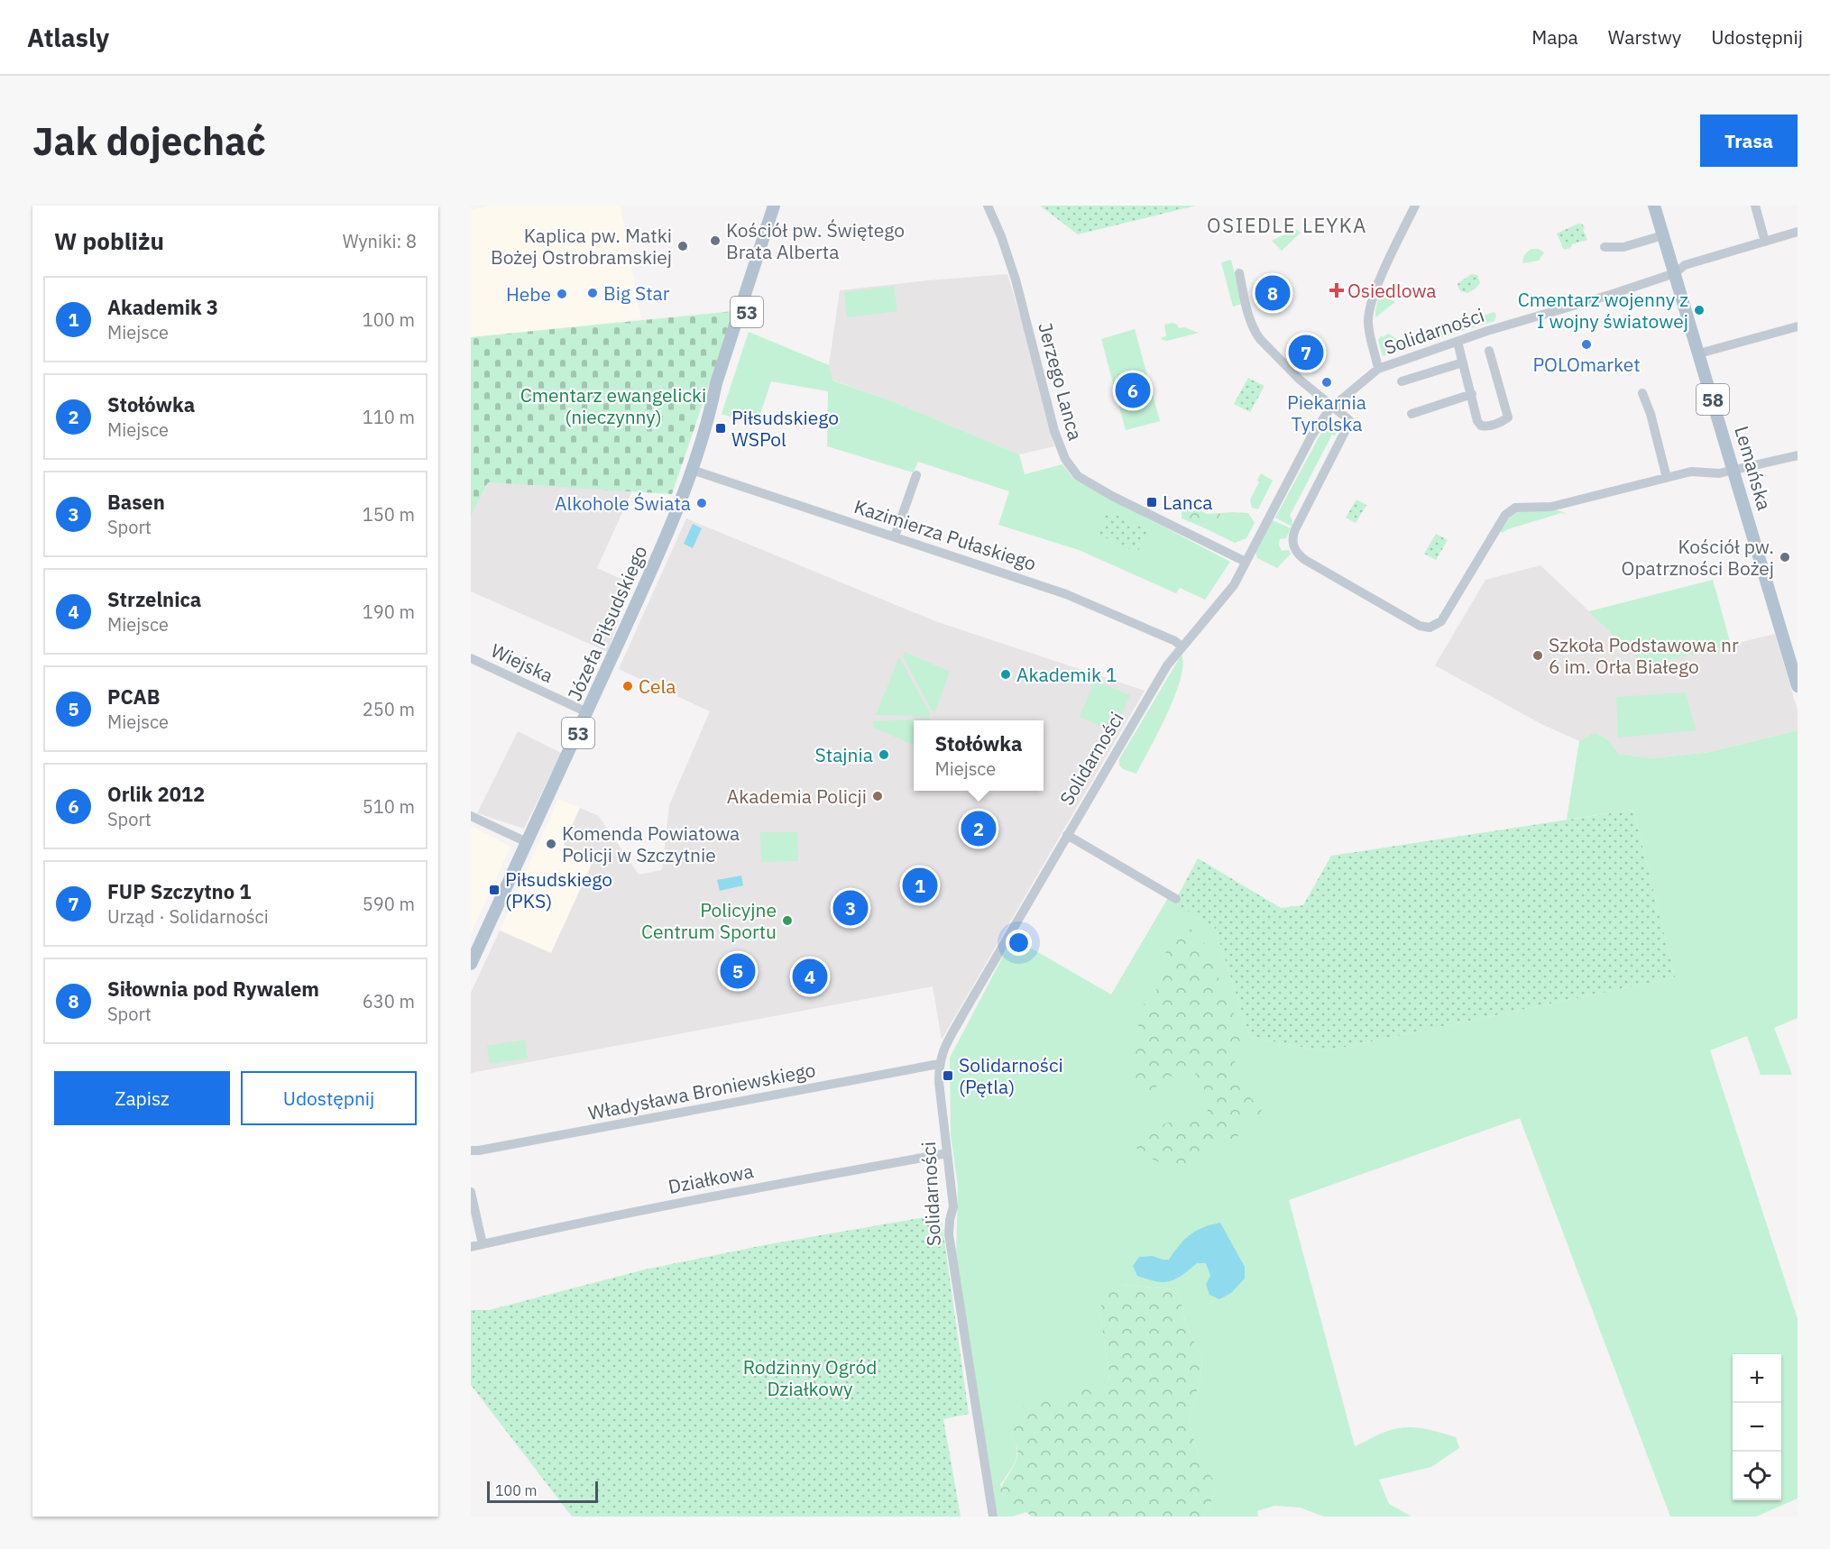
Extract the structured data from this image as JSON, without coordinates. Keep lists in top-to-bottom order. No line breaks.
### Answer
{"streets":{"main road":["53","58","Lemańska","Józefa Piłsudskiego"],"street":["Solidarności","Jerzego Lanca","Kazimierza Pułaskiego","Wiejska","Władysława Broniewskiego","Działkowa"]},"crossings":[["Solidarności","Jerzego Lanca"],["Solidarności","58"],["Solidarności","Kazimierza Pułaskiego"],["Solidarności","Władysława Broniewskiego"],["Solidarności","Działkowa"],["58","Lemańska"],["Kazimierza Pułaskiego","Józefa Piłsudskiego"],["Józefa Piłsudskiego","Wiejska"]],"districts":["OSIEDLE LEYKA"],"parks":["Cmentarz ewangelicki (nieczynny)","Rodzinny Ogród Działkowy"],"places":{"other":["Kościół pw. Świętego Brata Alberta","Kaplica pw. Matki Bożej Ostrobramskiej","Big Star","Hebe","Cmentarz wojenny z I wojny światowej","POLOmarket","Piekarnia Tyrolska","Alkohole Świata","Kościół pw. Opatrzności Bożej","Szkoła Podstawowa nr 6 im. Orła Białego","Akademik 1","Cela","Stajnia","Akademia Policji","Komenda Powiatowa Policji w Szczytnie","Policyjne Centrum Sportu"],"health":["Osiedlowa"],"transit":["Piłsudskiego WSPol","Lanca","Piłsudskiego (PKS)","Solidarności (Pętla)"]},"scale_bar":"100 m","page":{"header":"Atlasly","nav":["Mapa","Warstwy","Udostępnij"],"buttons":["Trasa",["Zapisz","Udostępnij"]],"title":"Jak dojechać","heading":["W pobliżu","Wyniki: 8"],"pins":["8","7","6","2","1","3","5","4"],"list":[{"mark":"1","name":"Akademik 3","note":"Miejsce","value":"100 m"},{"mark":"2","name":"Stołówka","note":"Miejsce","value":"110 m"},{"mark":"3","name":"Basen","note":"Sport","value":"150 m"},{"mark":"4","name":"Strzelnica","note":"Miejsce","value":"190 m"},{"mark":"5","name":"PCAB","note":"Miejsce","value":"250 m"},{"mark":"6","name":"Orlik 2012","note":"Sport","value":"510 m"},{"mark":"7","name":"FUP Szczytno 1","note":"Urząd · Solidarności","value":"590 m"},{"mark":"8","name":"Siłownia pod Rywalem","note":"Sport","value":"630 m"}],"popup":["Stołówka","Miejsce"],"map_buttons":["+","−"],"scale":"100 m"}}
